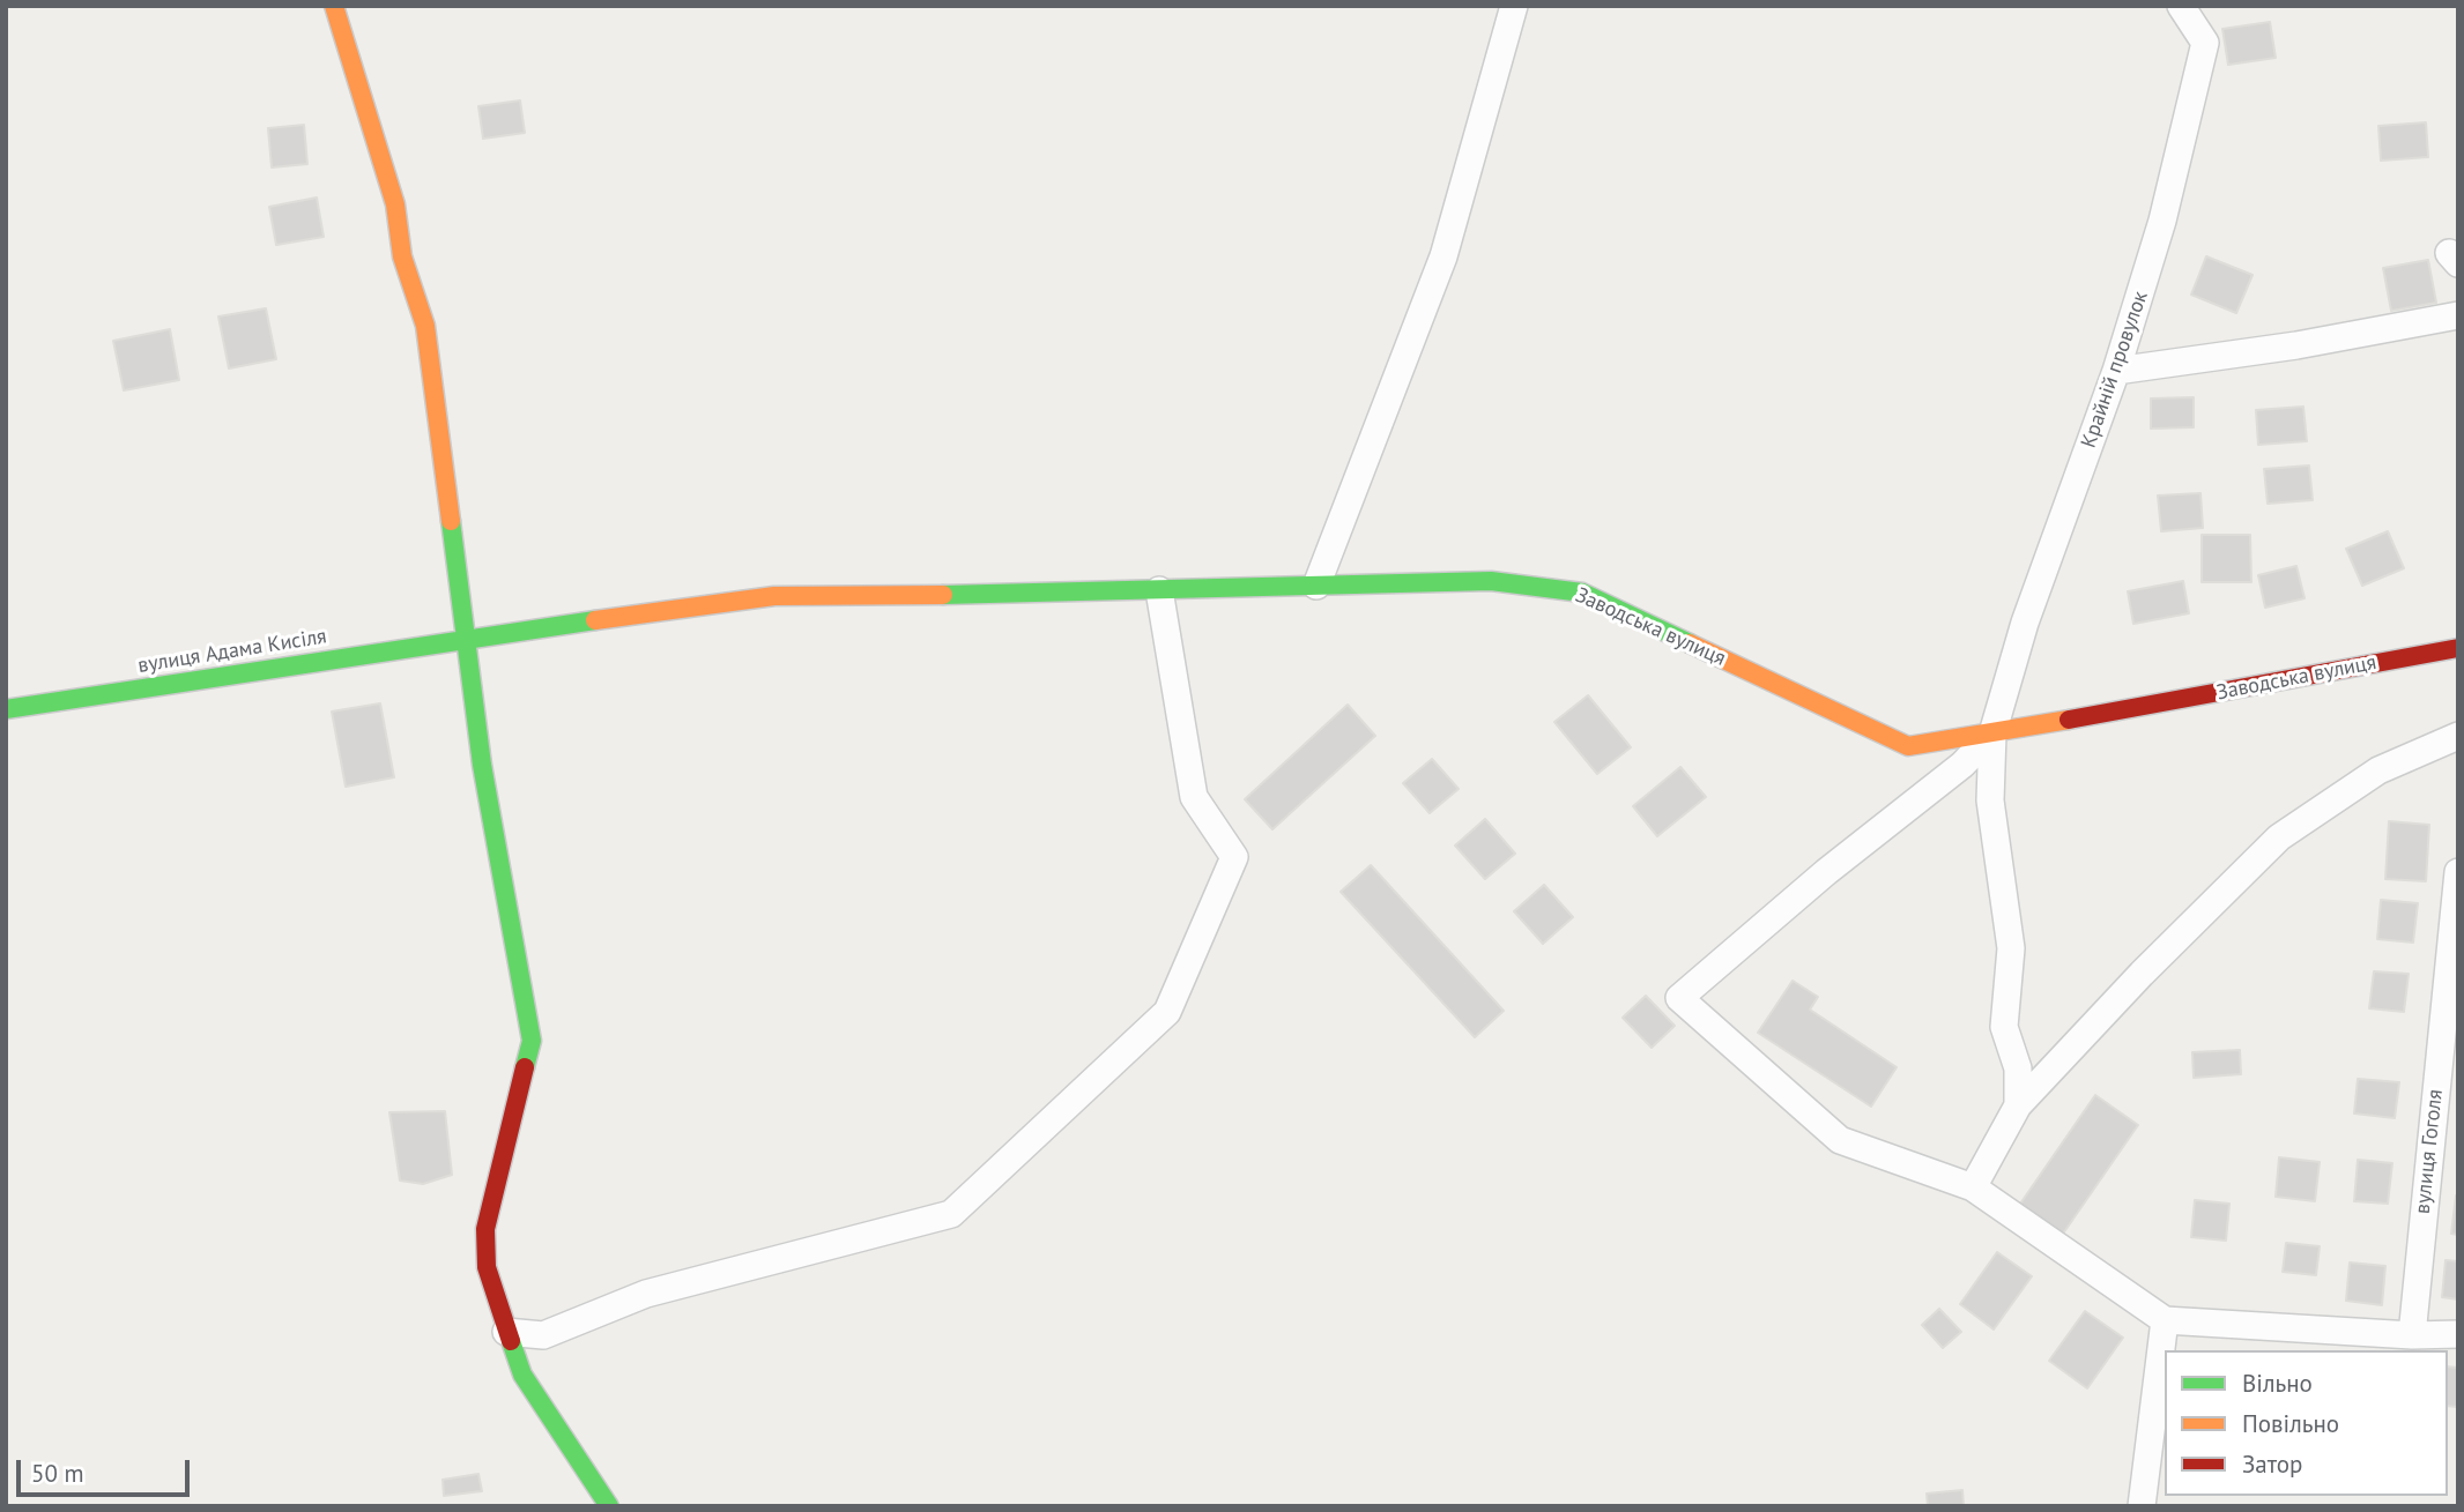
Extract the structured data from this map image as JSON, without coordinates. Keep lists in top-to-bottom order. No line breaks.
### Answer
{"streets":{"street":["Крайній провулок","Заводська вулиця","вулиця Адама Кисіля","вулиця Гоголя"]},"crossings":[["Крайній провулок","Заводська вулиця"],["Заводська вулиця","вулиця Адама Кисіля"]],"legend":["Вільно","Повільно","Затор"],"scale_bar":"50 m"}
